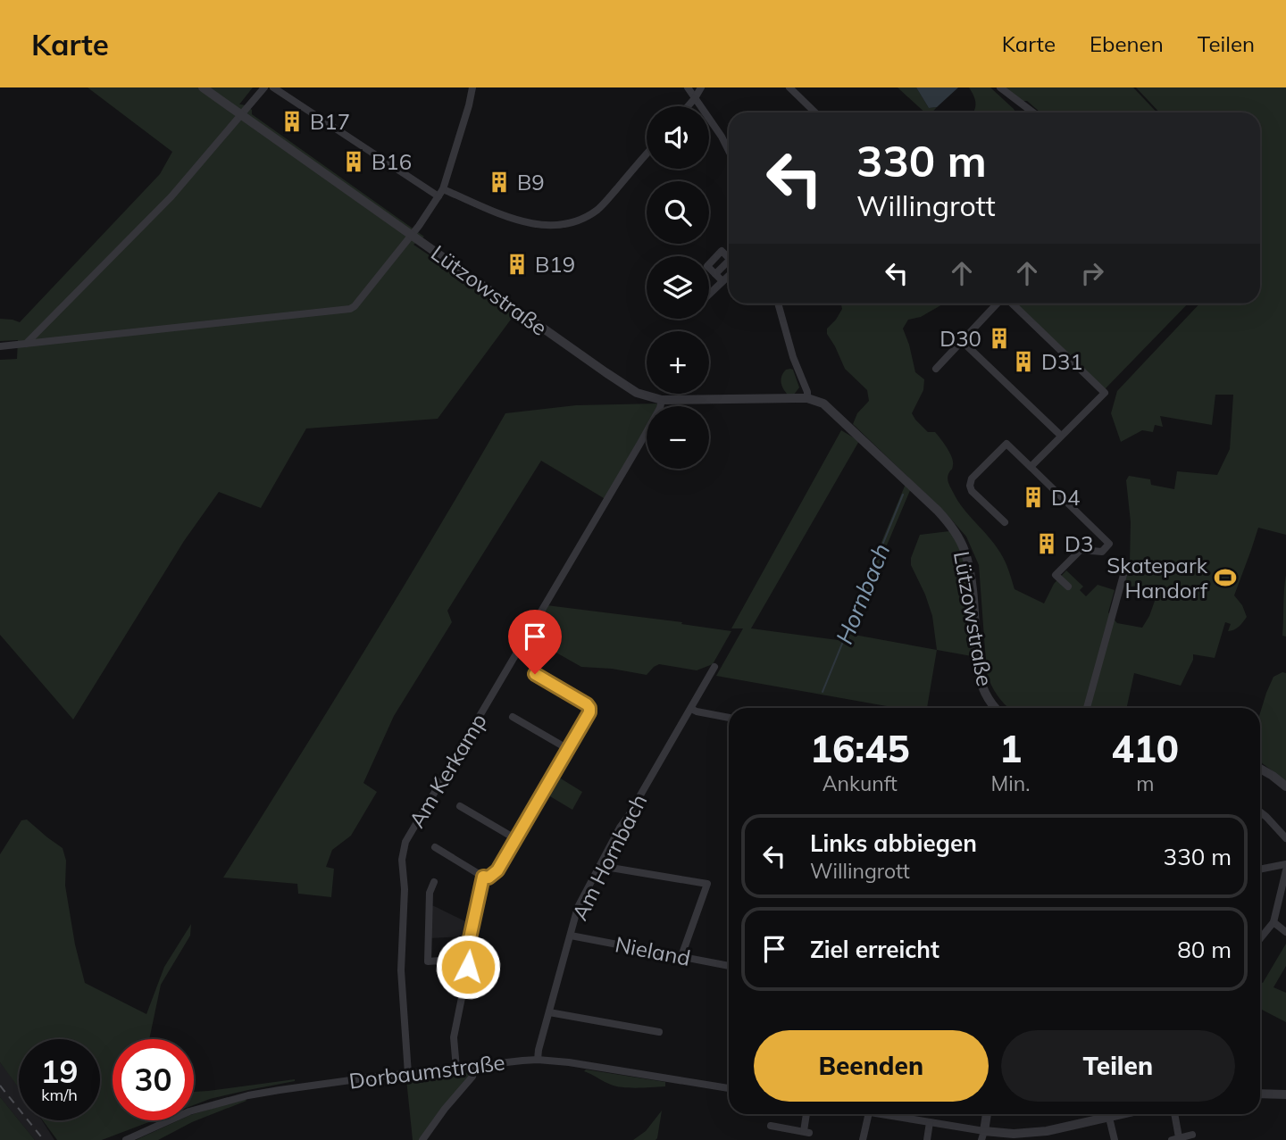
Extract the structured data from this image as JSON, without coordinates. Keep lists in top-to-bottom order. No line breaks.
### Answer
{"streets":{"street":["Lützowstraße","Am Kerkamp","Am Hornbach","Nieland","Dorbaumstraße"]},"crossings":[["Lützowstraße","Am Kerkamp"],["Am Kerkamp","Dorbaumstraße"],["Am Hornbach","Nieland"],["Am Hornbach","Dorbaumstraße"]],"water":["Hornbach"],"places":{"building":["B17","B16","B9","B19","D30","D31","D4","D3"],"sports":["Skatepark Handorf"]},"page":{"header":"Karte","nav":["Karte","Ebenen","Teilen"],"map_buttons":["+","−"],"turn":["330 m","Willingrott"],"eta":["16:45","Ankunft","1","Min.","410","m"],"list":[{"name":"Links abbiegen","note":"Willingrott","value":"330 m"},{"name":"Ziel erreicht","value":"80 m"}],"buttons":["Beenden","Teilen"],"speed":"19 km/h","limit":"30"}}
